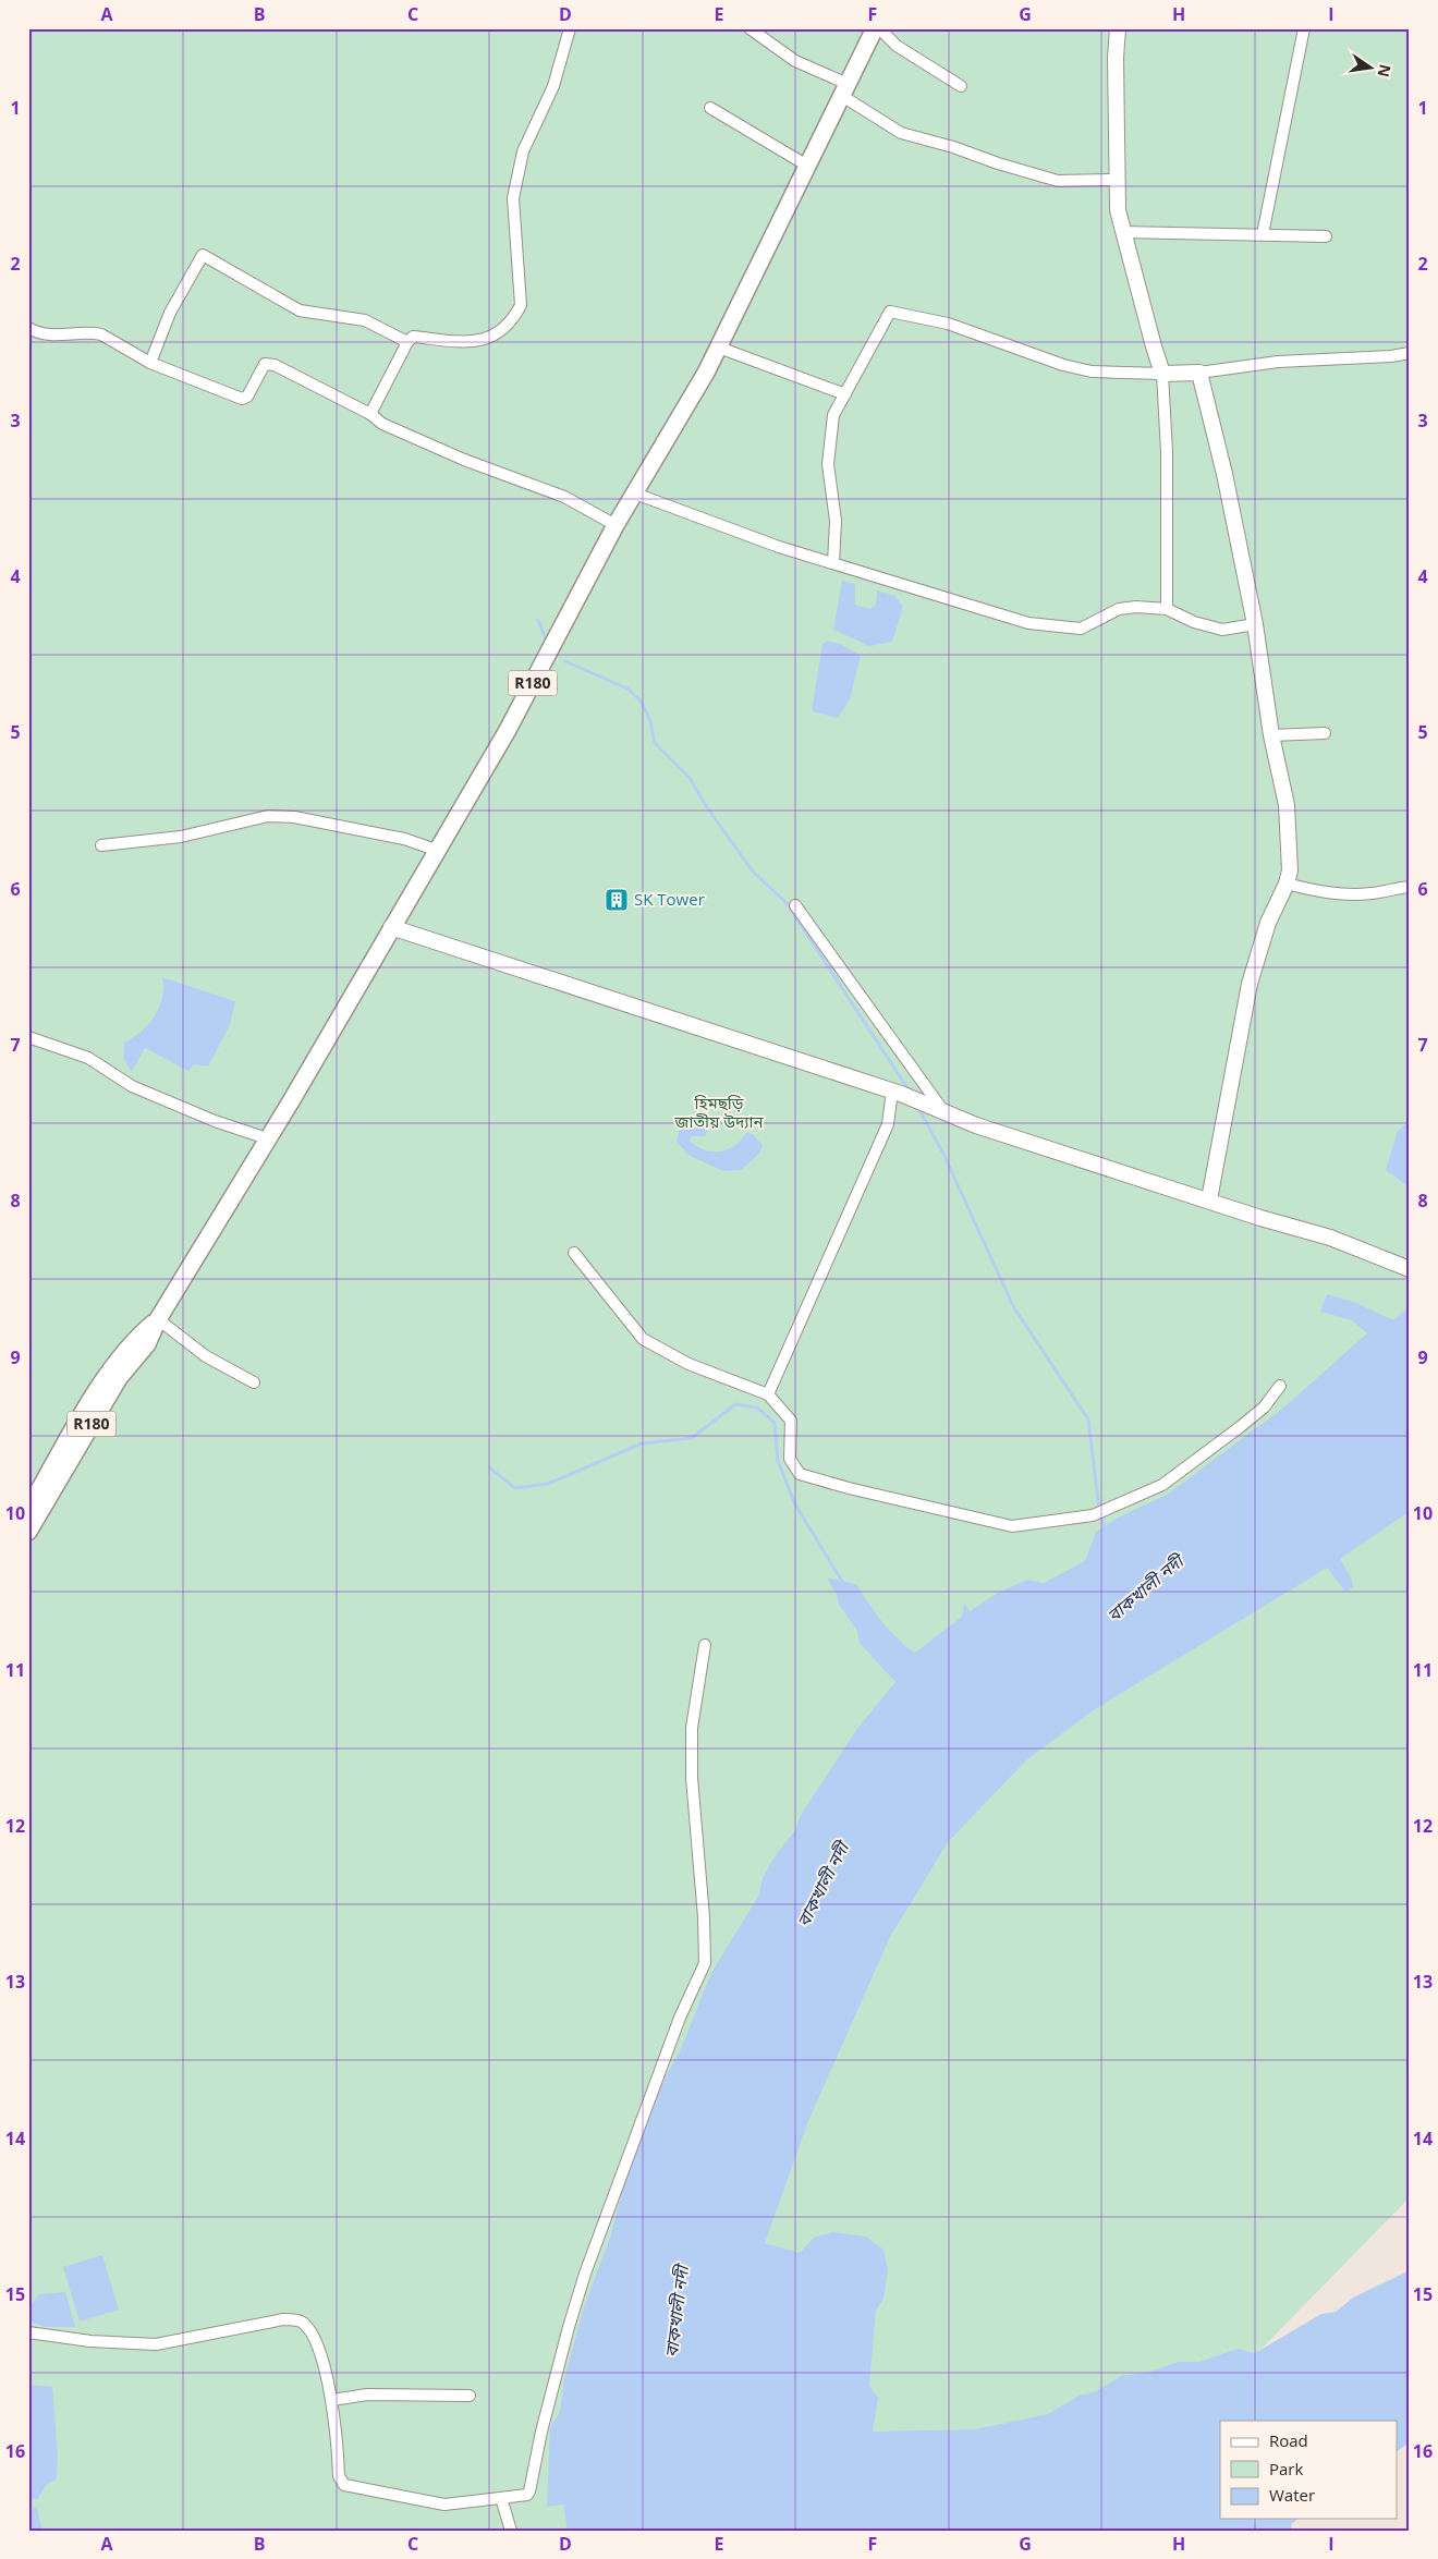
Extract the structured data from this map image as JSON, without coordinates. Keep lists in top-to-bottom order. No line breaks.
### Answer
{"streets":{"main road":["R180"]},"water":["বাকখালী নদী"],"parks":["হিমছড়ি জাতীয় উদ্যান"],"places":{"building":["SK Tower"]},"legend":["Road","Park","Water"],"north":"right","grid":{"columns":["A","B","C","D","E","F","G","H","I"],"rows":["1","2","3","4","5","6","7","8","9","10","11","12","13","14","15","16"]}}
